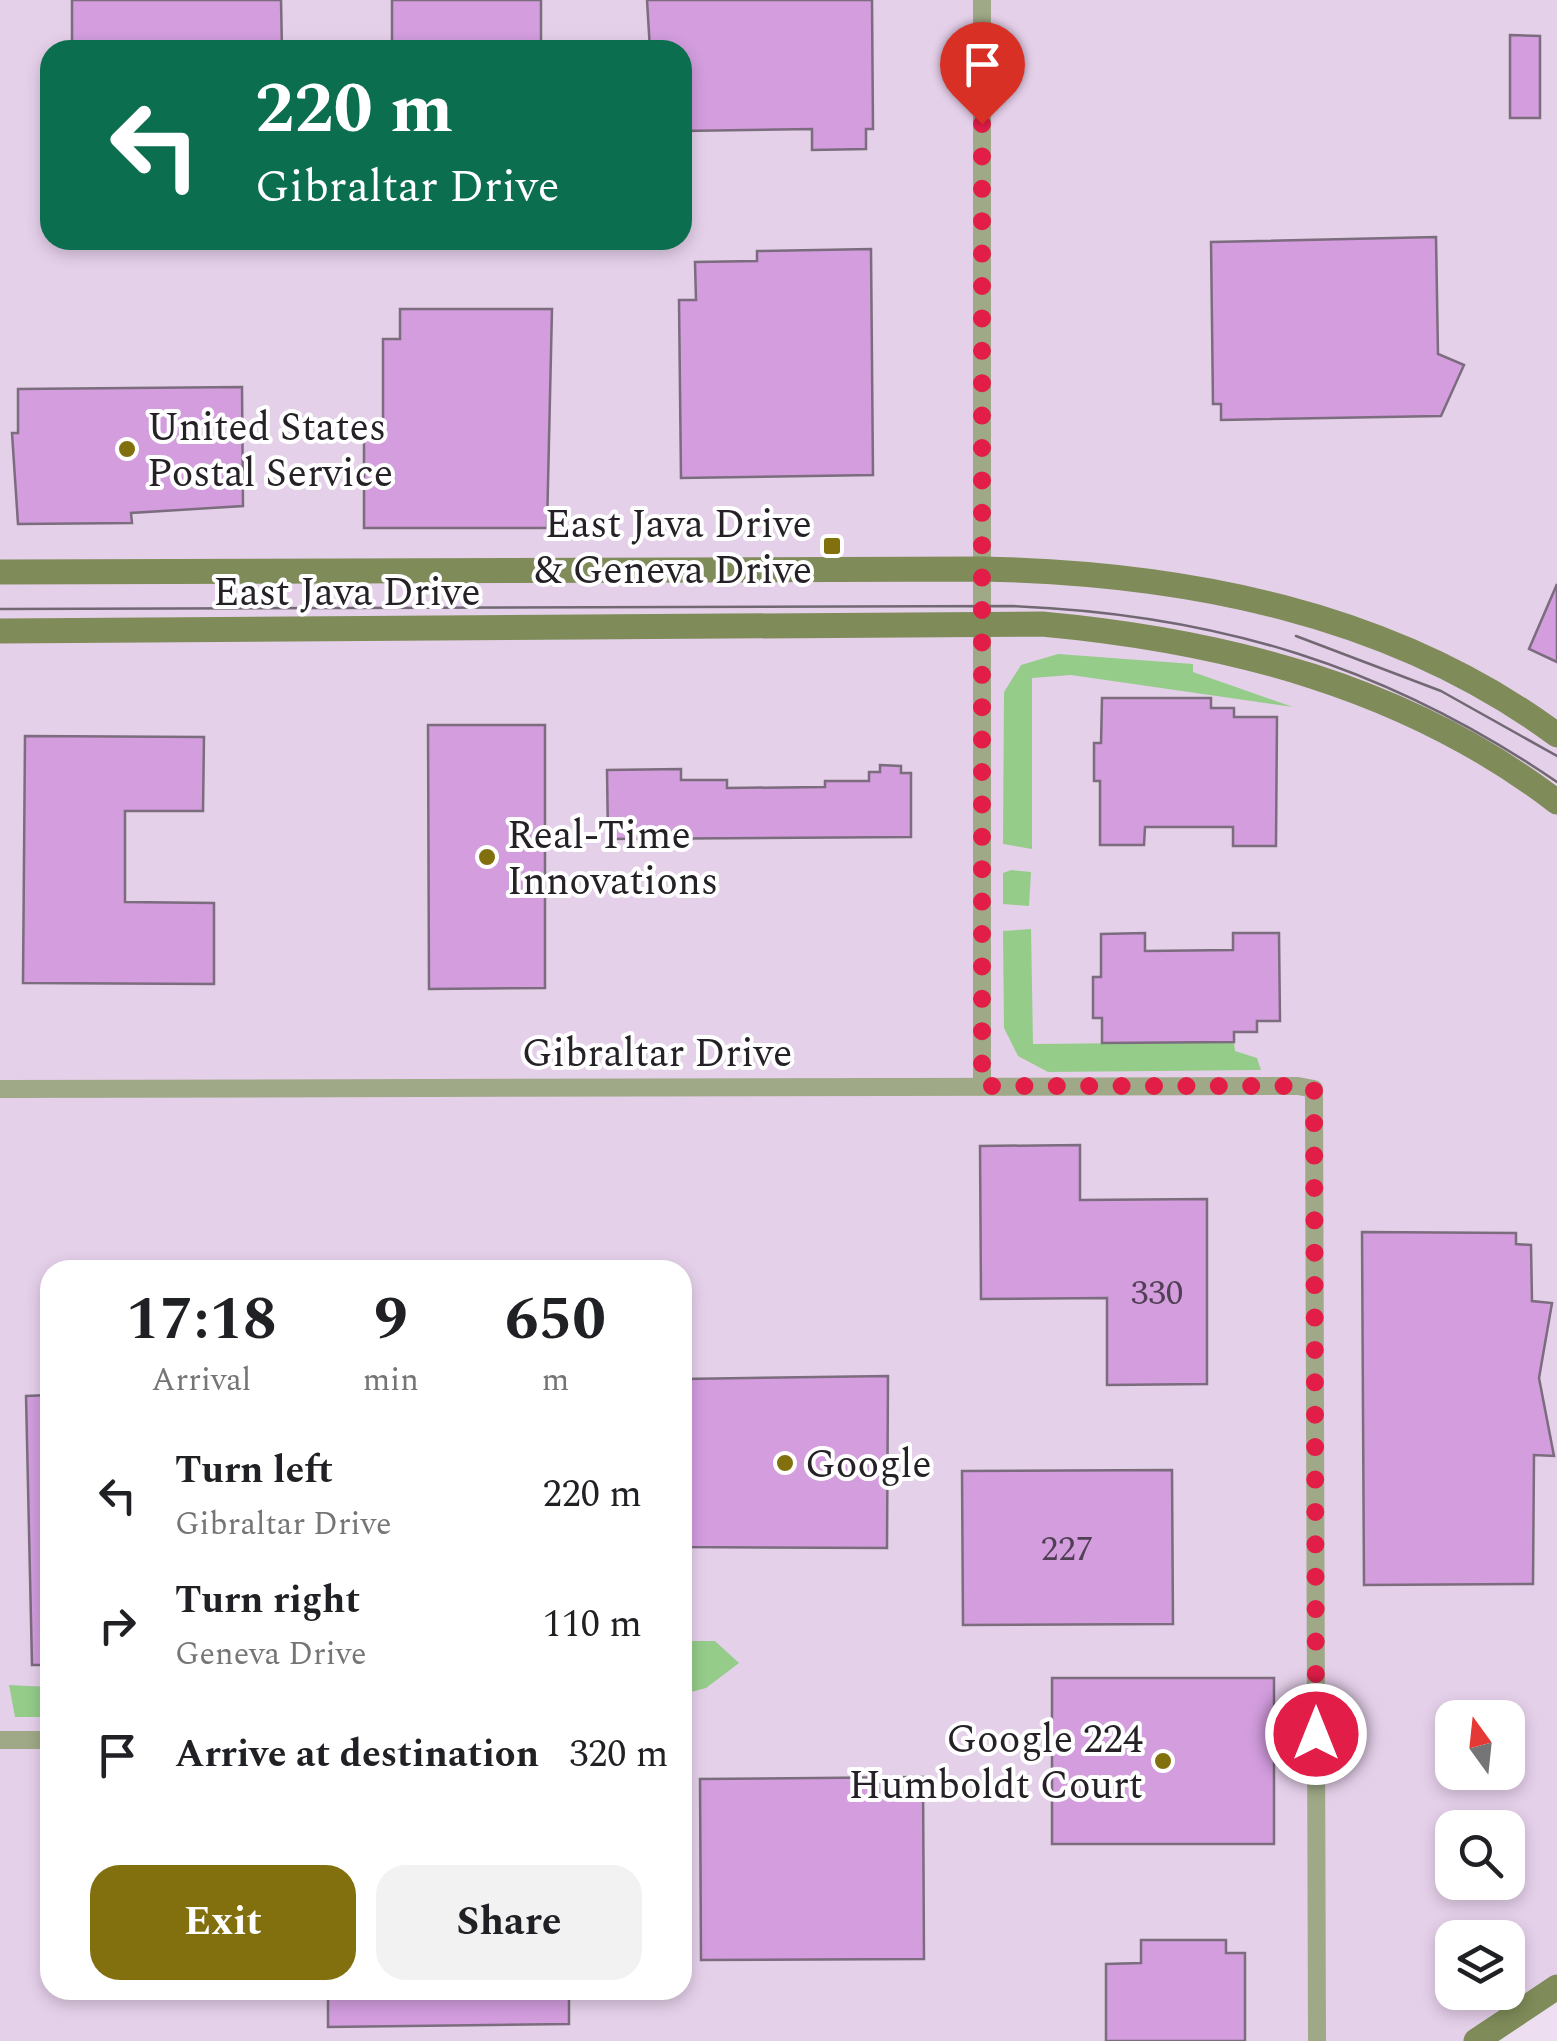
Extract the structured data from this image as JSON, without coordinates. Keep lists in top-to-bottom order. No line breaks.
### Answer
{"streets":{"main road":["East Java Drive"],"street":["Gibraltar Drive"]},"places":{"other":["United States Postal Service","Real-Time Innovations","Google","Google 224 Humboldt Court"],"transit":["East Java Drive & Geneva Drive"]},"house_numbers":["330","227"],"north":"top","page":{"turn":["220 m","Gibraltar Drive"],"eta":["17:18","Arrival","9","min","650","m"],"list":[{"name":"Turn left","note":"Gibraltar Drive","value":"220 m"},{"name":"Turn right","note":"Geneva Drive","value":"110 m"},{"name":"Arrive at destination","value":"320 m"}],"buttons":["Exit","Share"]}}
